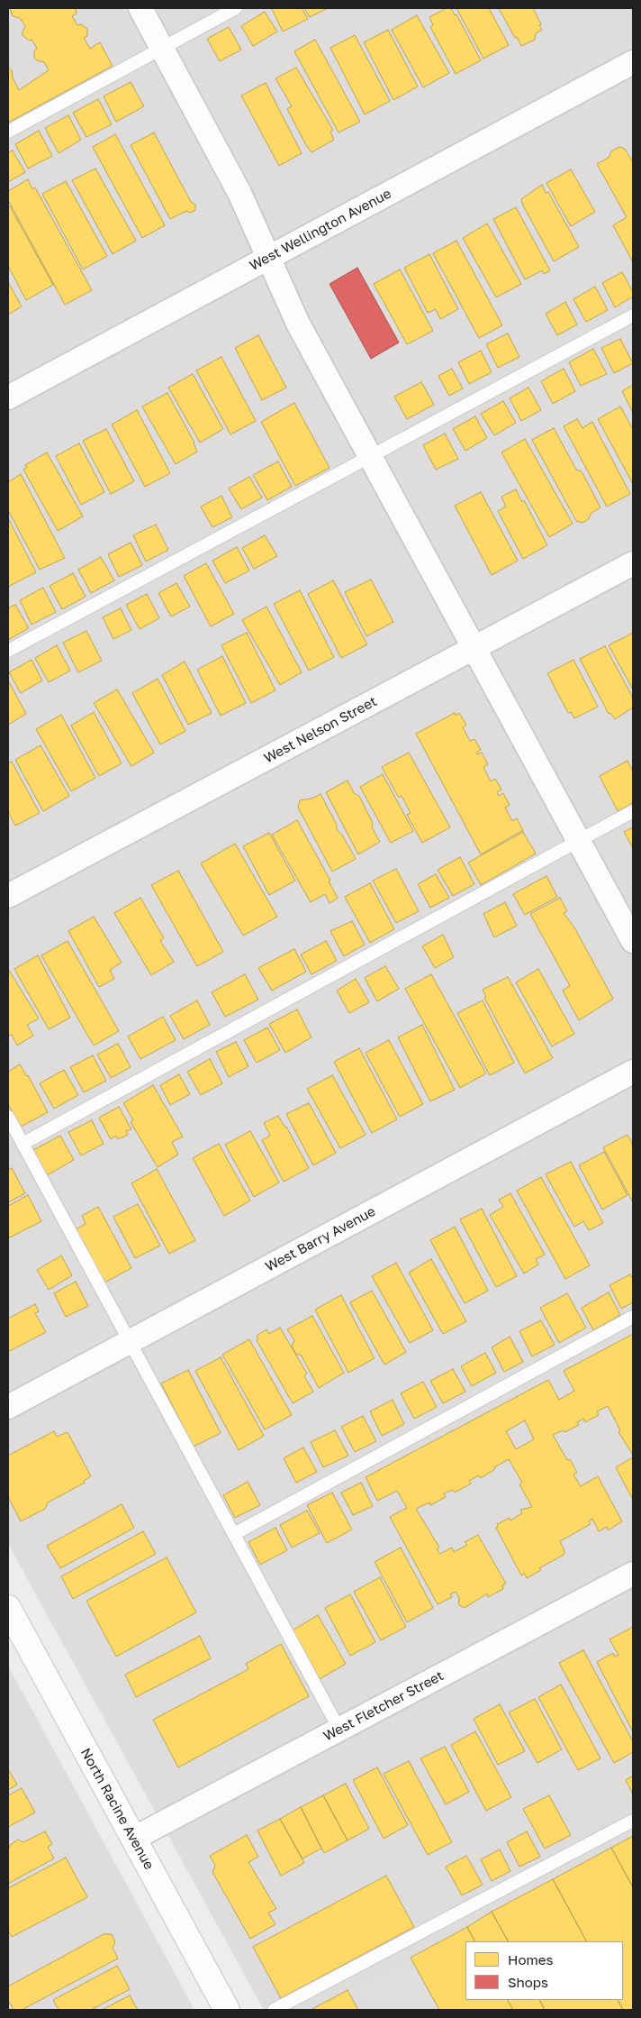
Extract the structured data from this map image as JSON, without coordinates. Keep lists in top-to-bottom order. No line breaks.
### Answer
{"streets":{"street":["West Wellington Avenue","West Nelson Street","West Barry Avenue","West Fletcher Street","North Racine Avenue"]},"crossings":[["West Fletcher Street","North Racine Avenue"]],"legend":["Homes","Shops"]}
